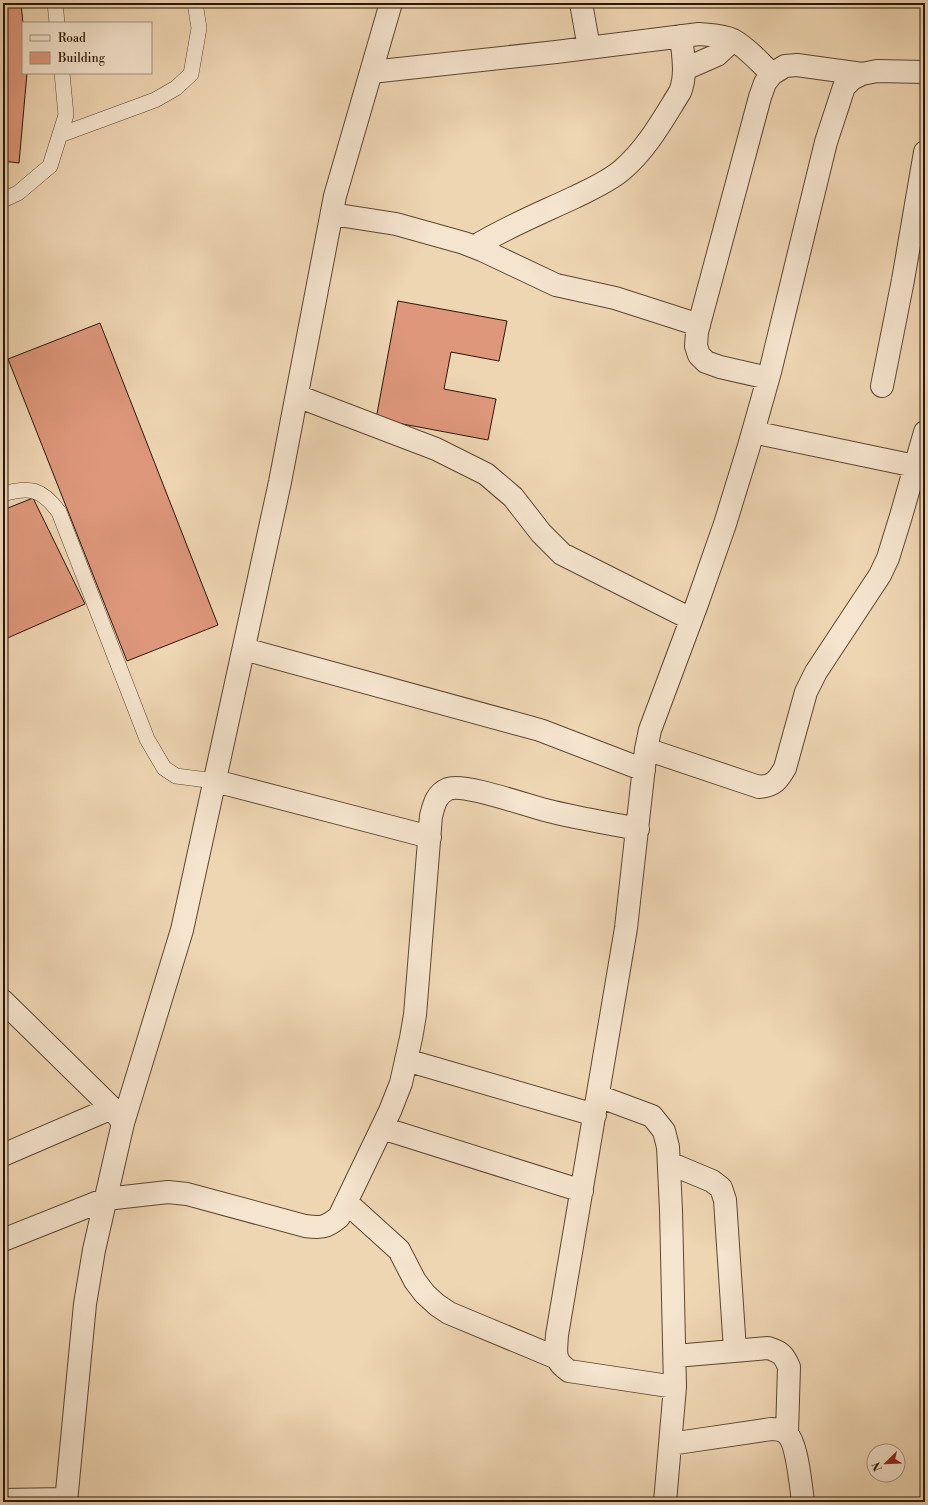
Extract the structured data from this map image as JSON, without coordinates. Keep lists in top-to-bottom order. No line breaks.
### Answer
{"legend":["Road","Building"],"north":"bottom left"}
